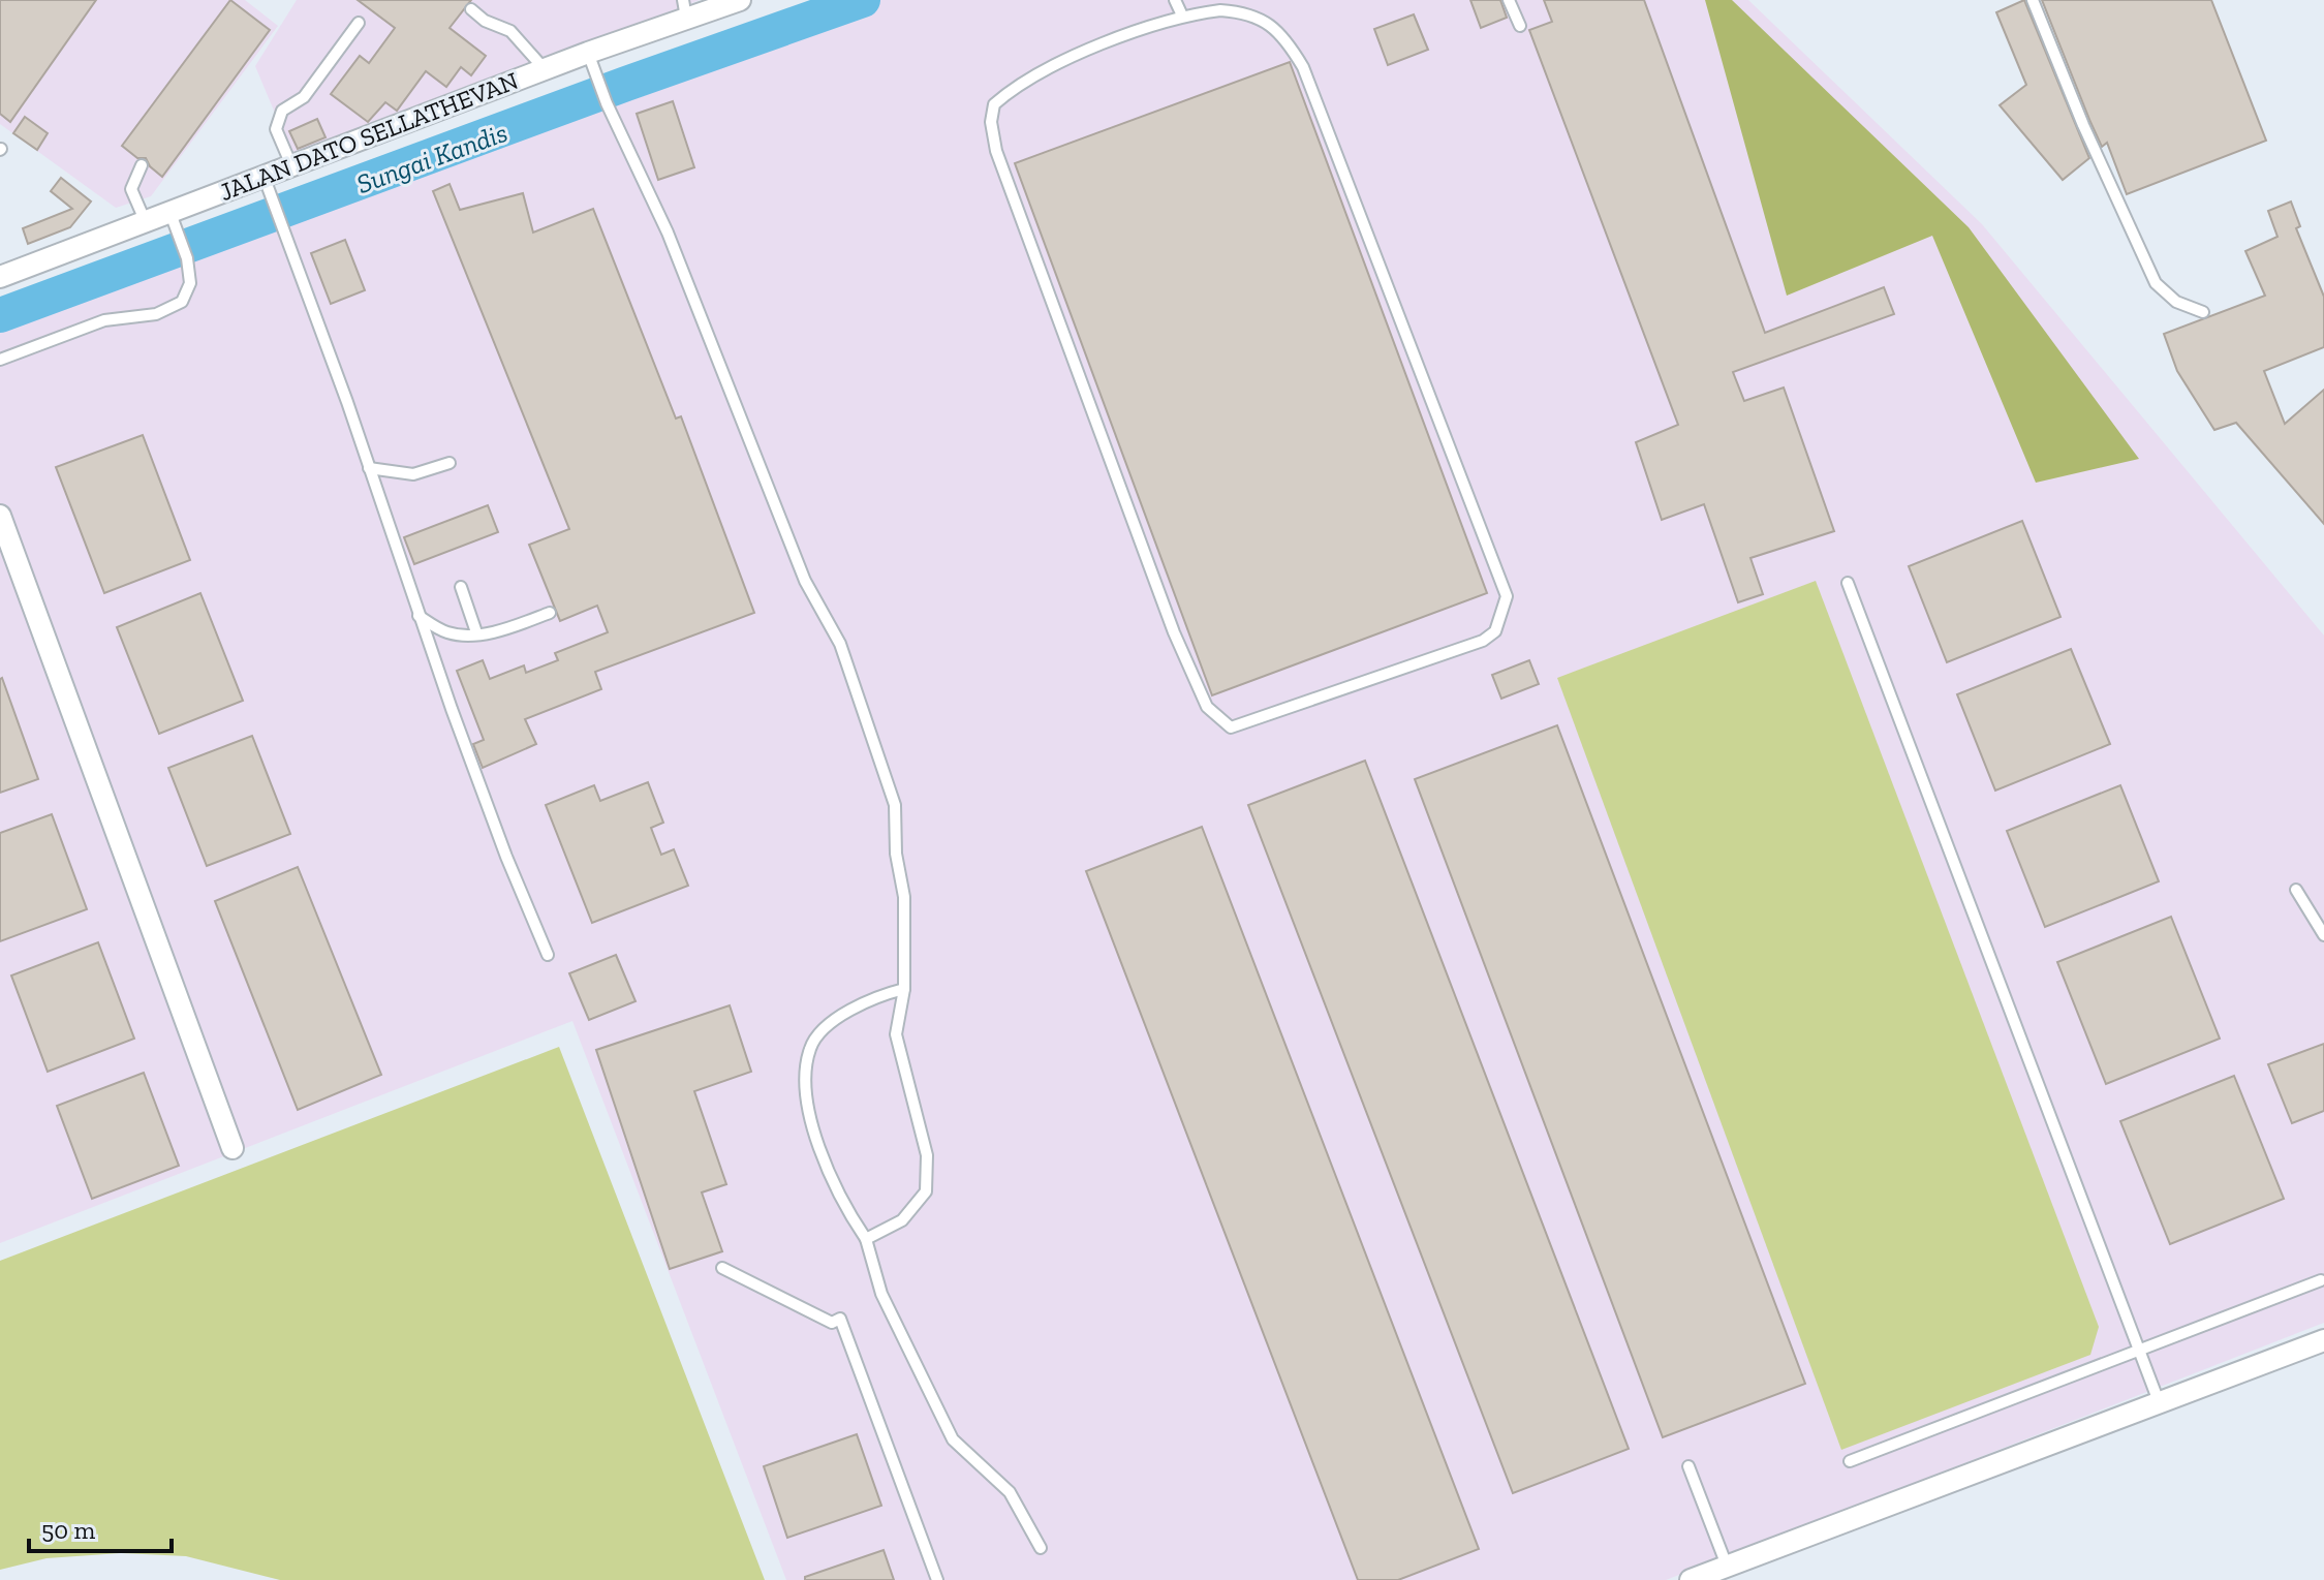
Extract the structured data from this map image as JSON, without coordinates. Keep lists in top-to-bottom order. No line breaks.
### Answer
{"streets":{"street":["JALAN DATO SELLATHEVAN"]},"water":["Sungai Kandis"],"scale_bar":"50 m"}
